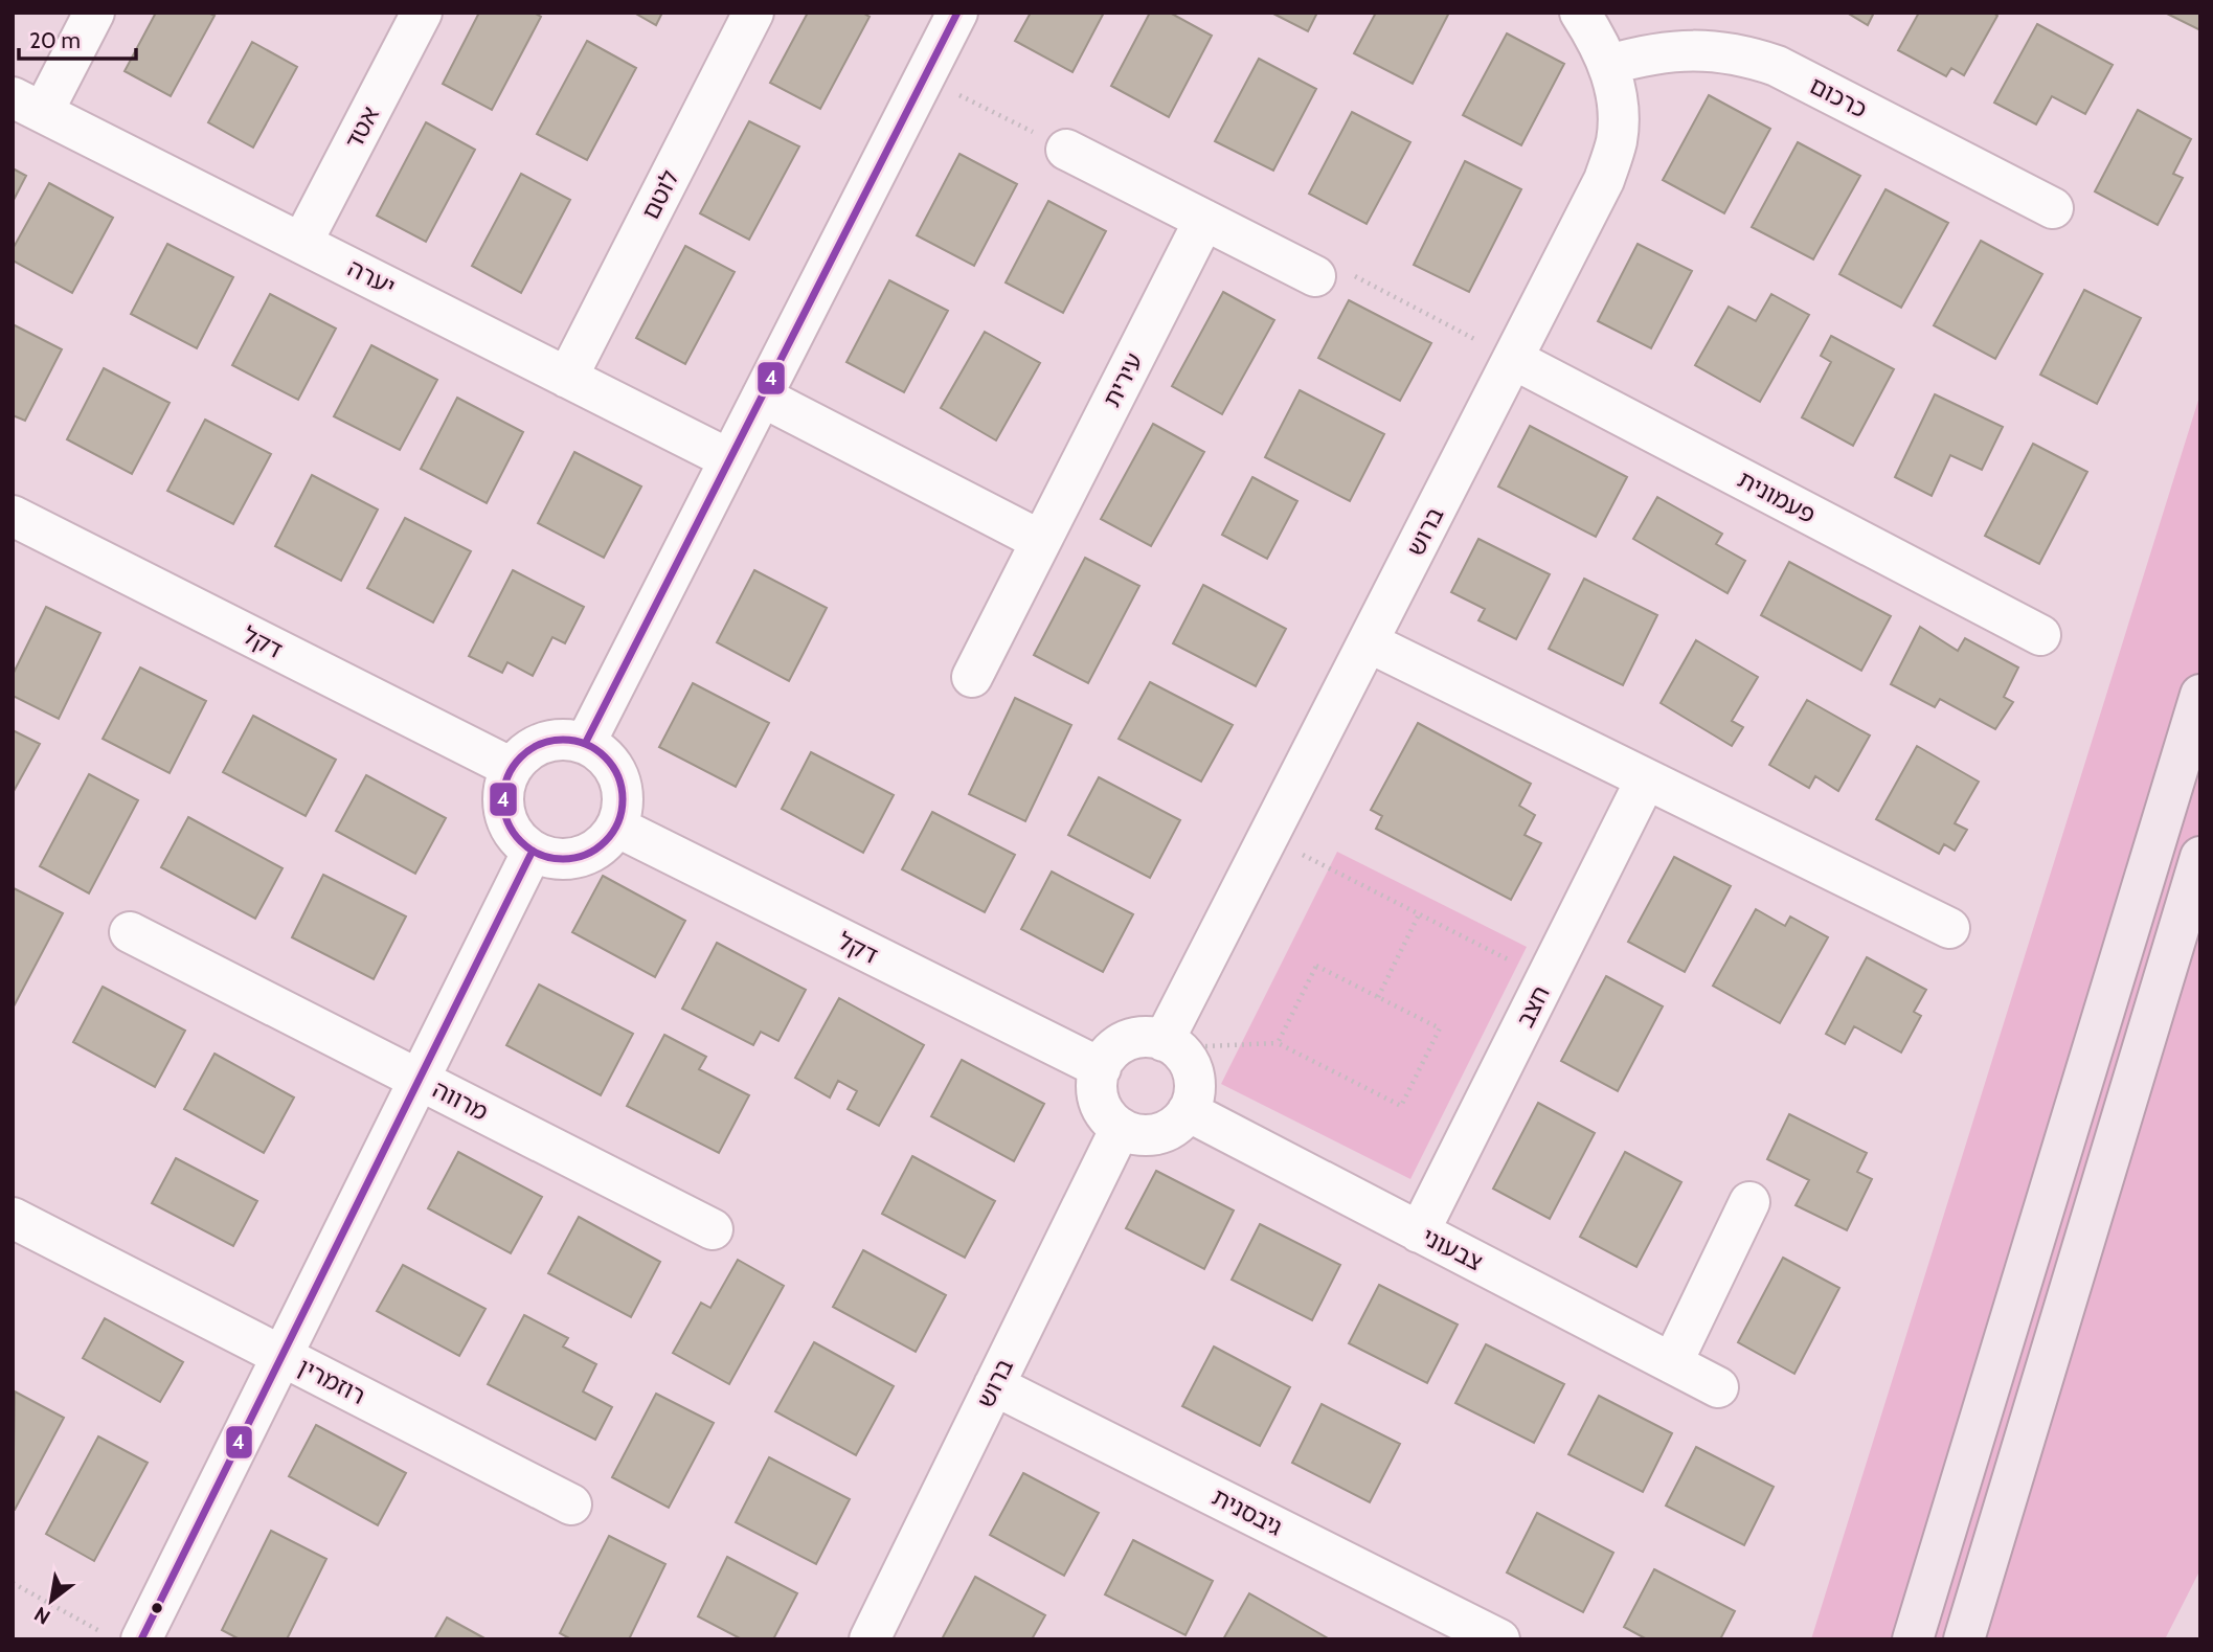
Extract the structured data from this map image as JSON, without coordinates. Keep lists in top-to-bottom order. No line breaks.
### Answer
{"streets":{"street":["כרכום","אטד","לוטם","יערה","עירית","פעמונית","ברוש","דקל","חצב","מרווה","צבעוני","רוזמרין","גיבסנית"]},"crossings":[["כרכום","ברוש"],["אטד","יערה"],["לוטם","יערה"],["פעמונית","ברוש"],["ברוש","דקל"],["ברוש","צבעוני"],["ברוש","גיבסנית"],["דקל","צבעוני"],["חצב","צבעוני"]],"lines":["transit line 4"],"scale_bar":"20 m","north":"bottom left"}
